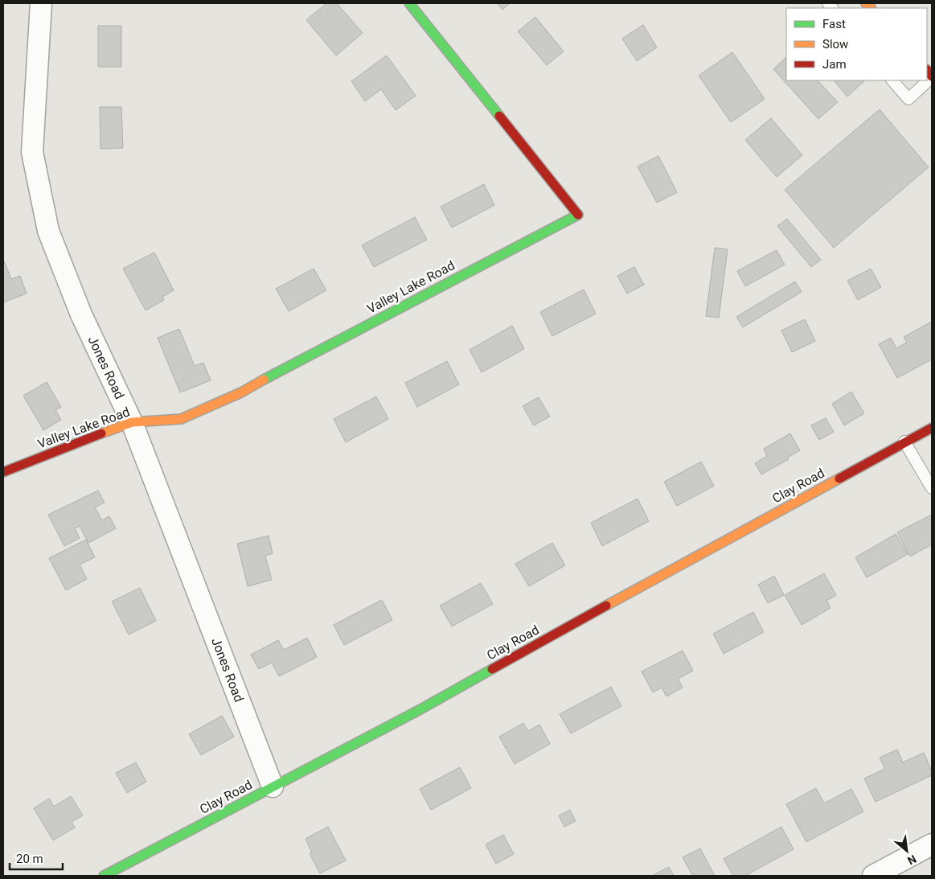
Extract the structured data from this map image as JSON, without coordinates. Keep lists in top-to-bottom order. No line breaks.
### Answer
{"streets":{"street":["Valley Lake Road","Jones Road","Clay Road"]},"crossings":[["Valley Lake Road","Jones Road"],["Jones Road","Clay Road"]],"legend":["Fast","Slow","Jam"],"scale_bar":"20 m","north":"bottom right"}
